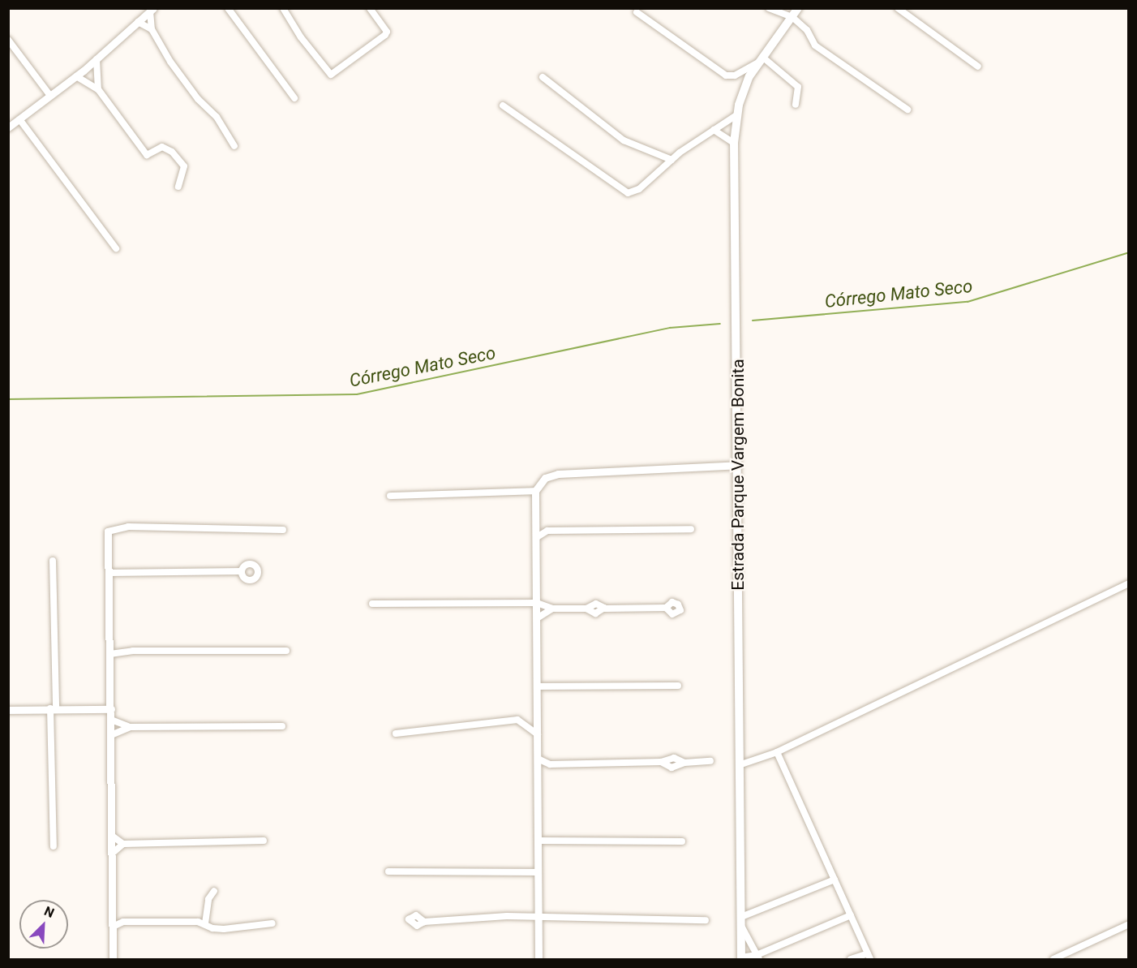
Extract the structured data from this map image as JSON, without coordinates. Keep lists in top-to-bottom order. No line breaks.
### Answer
{"streets":{"main road":["Estrada Parque Vargem Bonita"]},"water":["Córrego Mato Seco"],"north":"top right"}
